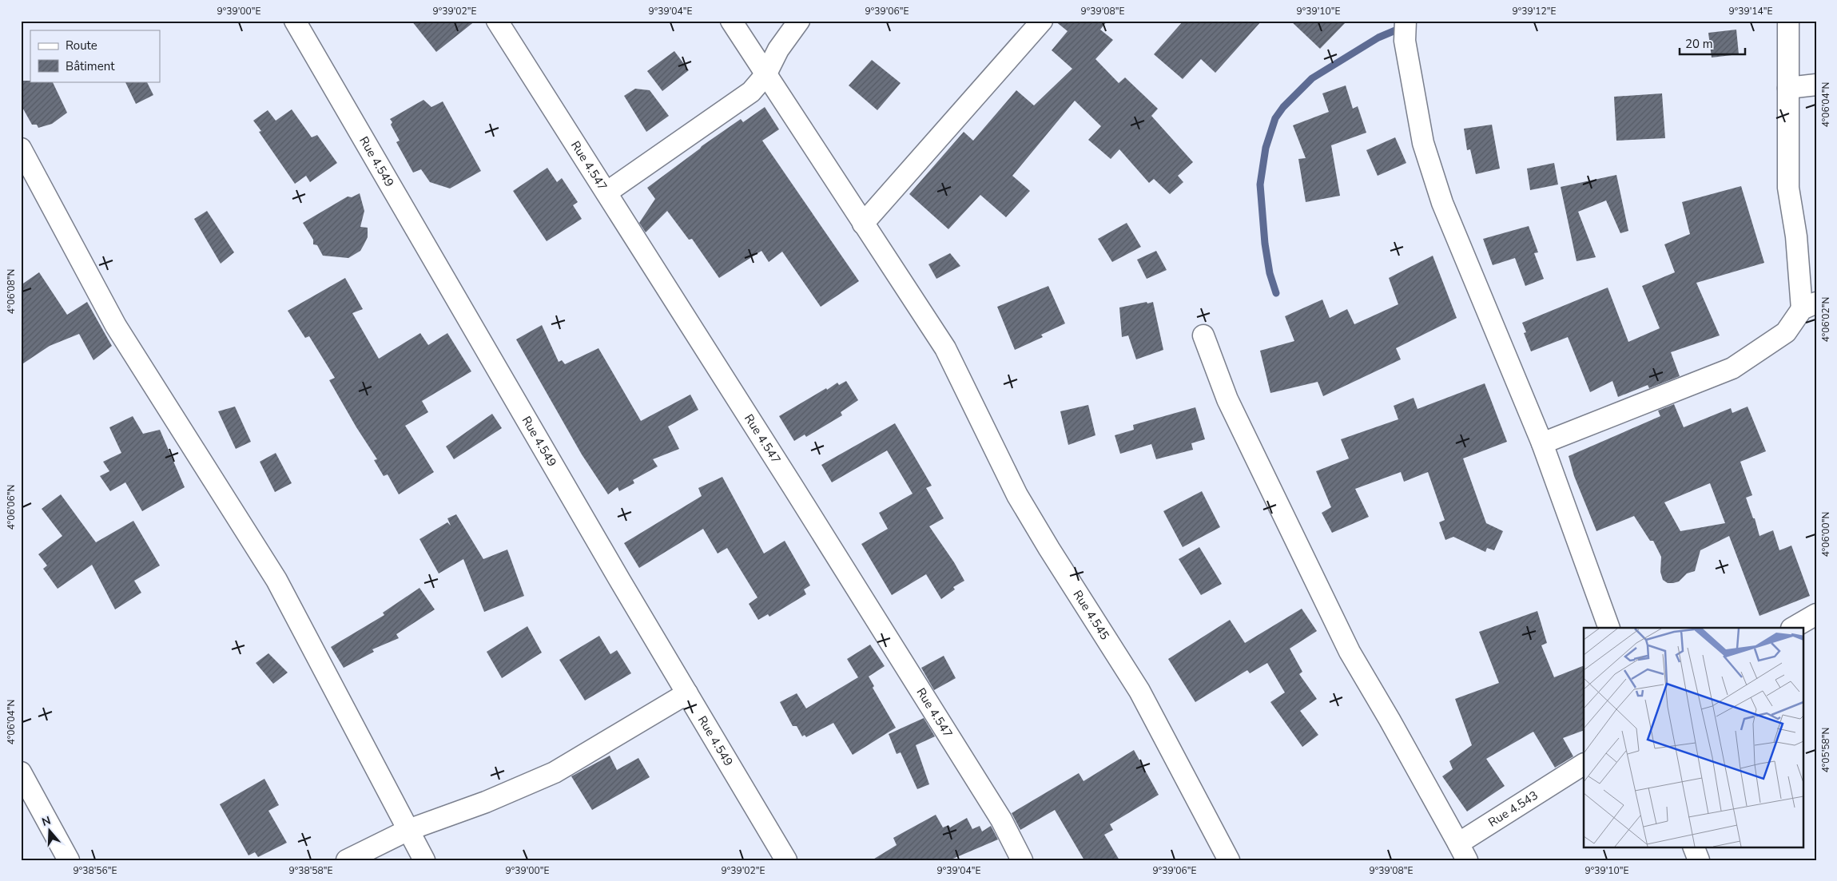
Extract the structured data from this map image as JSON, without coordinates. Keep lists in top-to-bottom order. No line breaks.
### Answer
{"streets":{"street":["Rue 4.549","Rue 4.547","Rue 4.545","Rue 4.543"]},"legend":["Route","Bâtiment"],"scale_bar":"20 m","north":"top","coordinates":["9°39'00\"E","9°39'02\"E","9°39'04\"E","9°39'06\"E","9°39'08\"E","9°39'10\"E","9°39'12\"E","9°39'14\"E","4°06'04\"N","4°06'08\"N","4°06'02\"N","4°06'06\"N","4°06'00\"N","4°05'58\"N","9°38'56\"E","9°38'58\"E"]}
